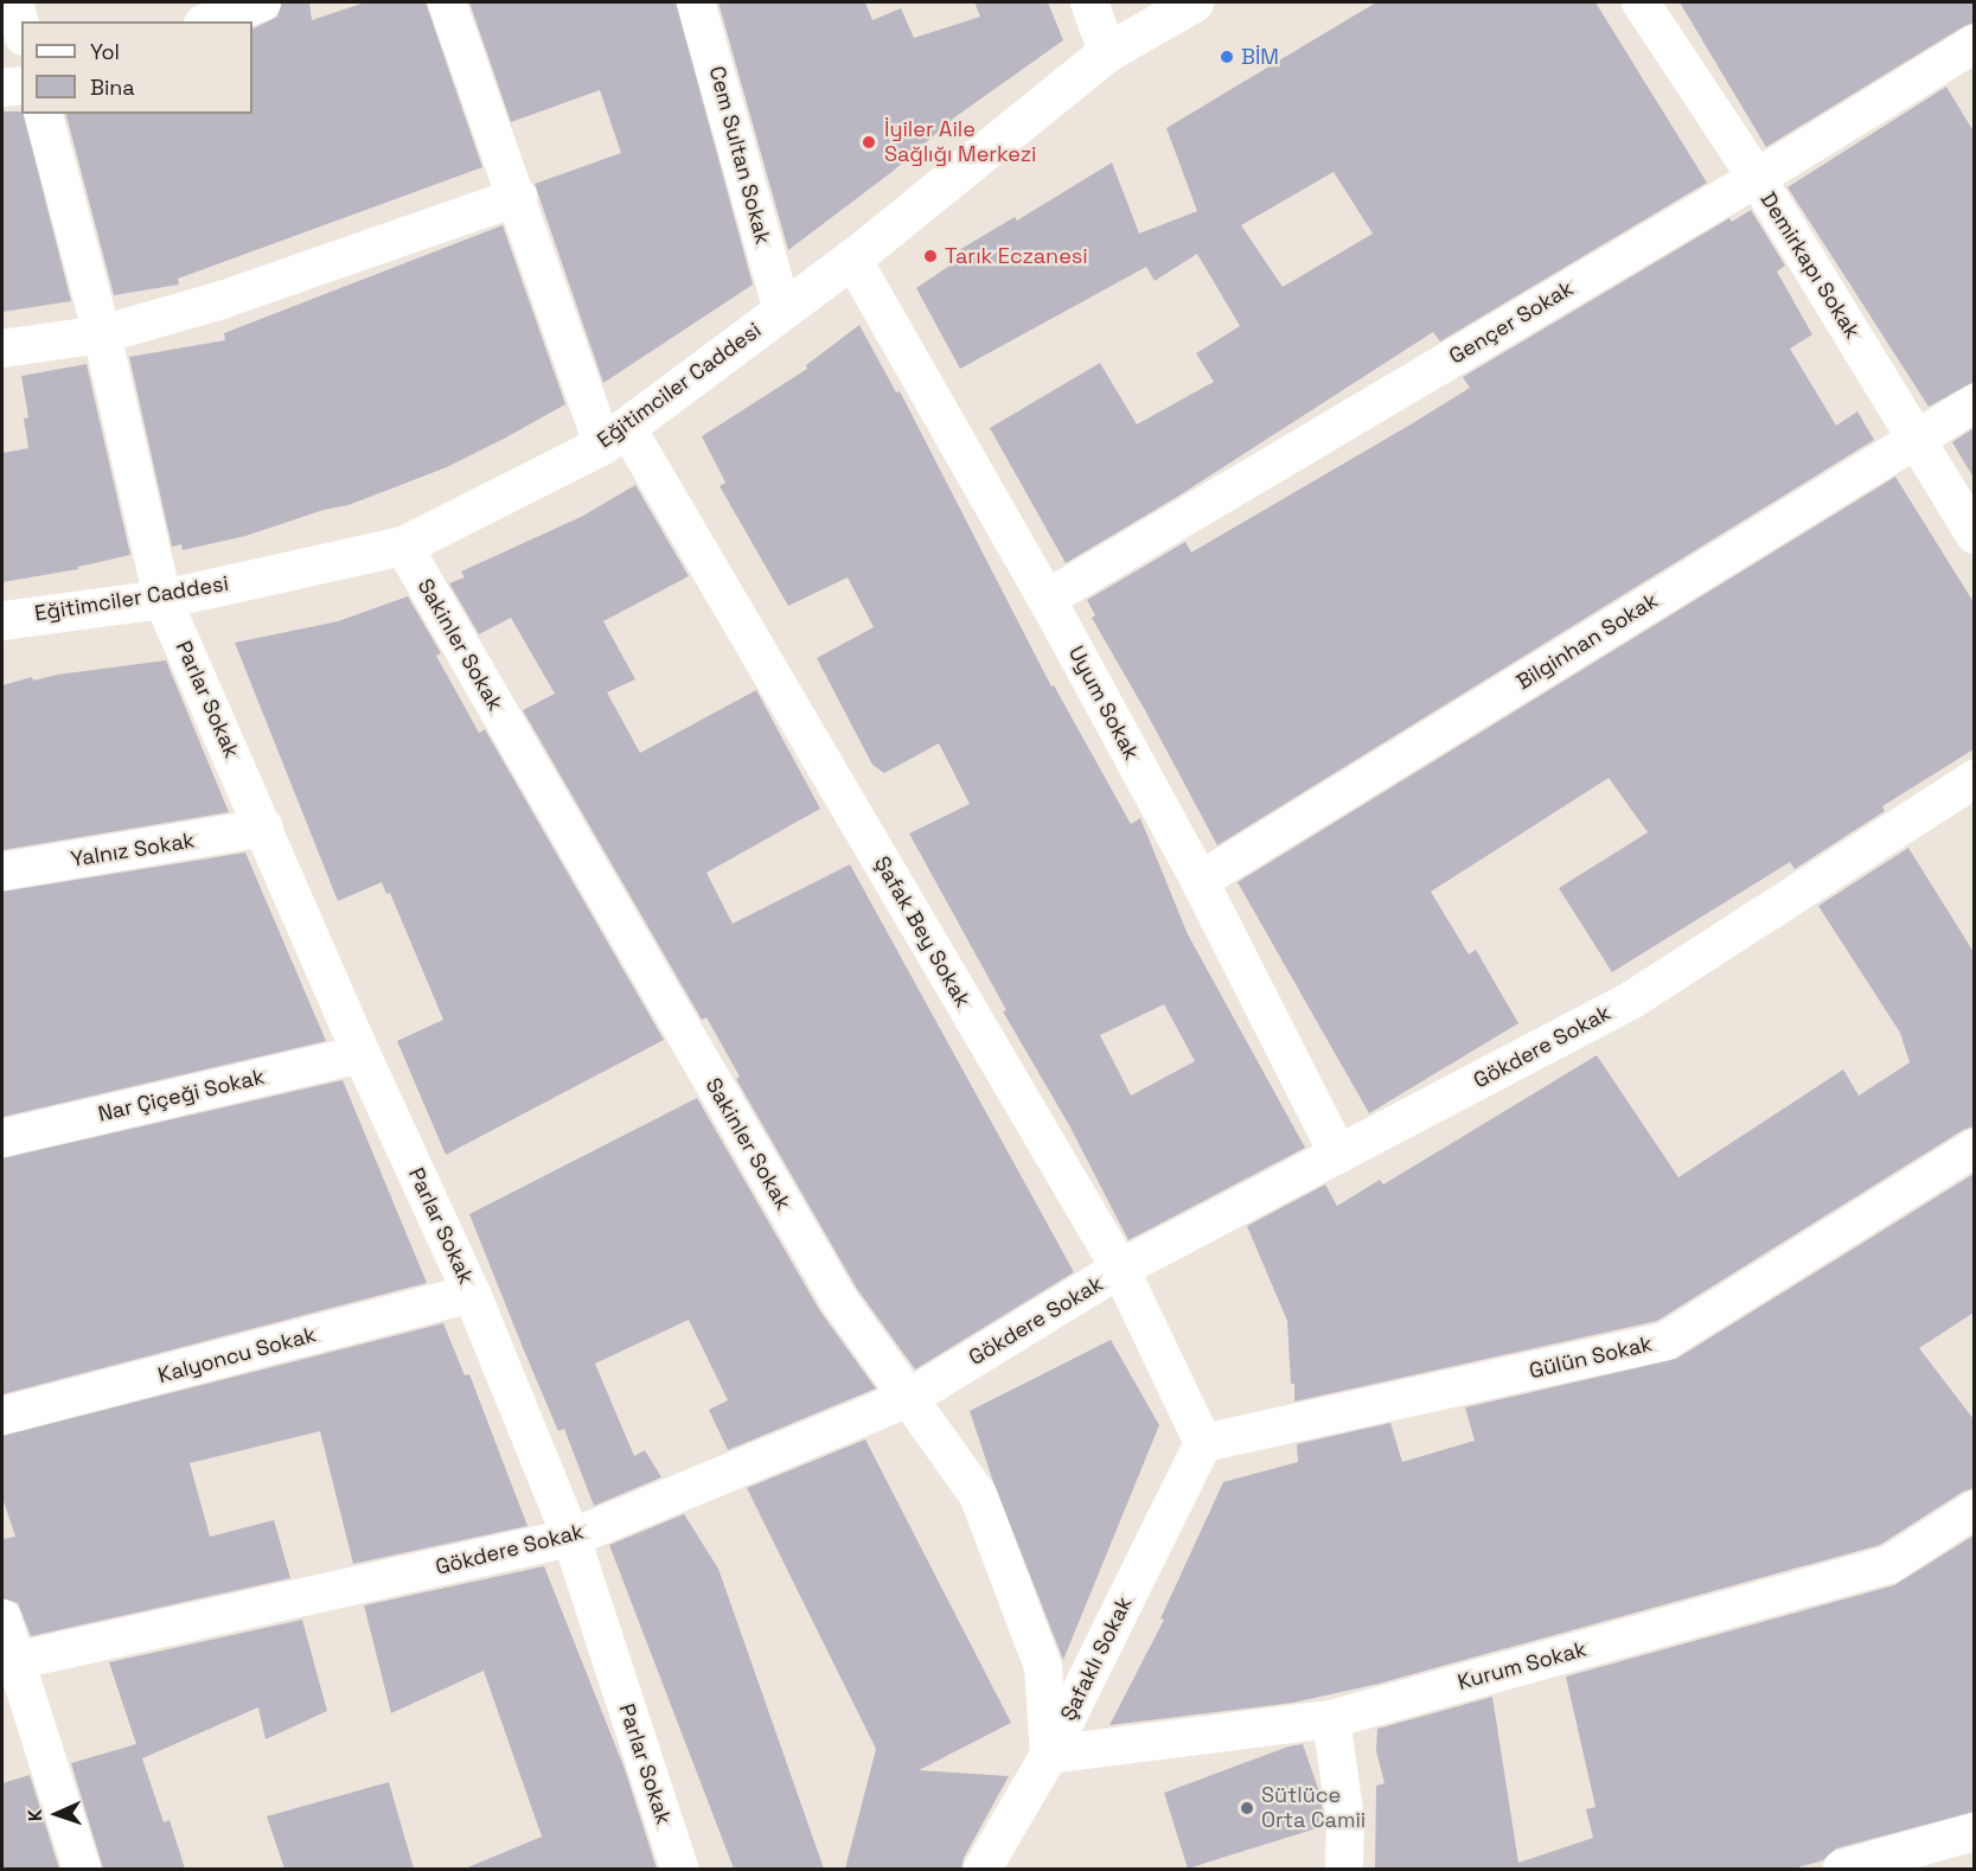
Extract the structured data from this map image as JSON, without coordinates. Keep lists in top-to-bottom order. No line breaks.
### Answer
{"streets":{"street":["Cem Sultan Sokak","Demirkapı Sokak","Gençer Sokak","Eğitimciler Caddesi","Bilginhan Sokak","Sakinler Sokak","Parlar Sokak","Uyum Sokak","Yalnız Sokak","Şafak Bey Sokak","Gökdere Sokak","Nar Çiçeği Sokak","Kalyoncu Sokak","Gülün Sokak","Şafaklı Sokak","Kurum Sokak"]},"crossings":[["Cem Sultan Sokak","Eğitimciler Caddesi"],["Demirkapı Sokak","Gençer Sokak"],["Demirkapı Sokak","Bilginhan Sokak"],["Gençer Sokak","Uyum Sokak"],["Eğitimciler Caddesi","Sakinler Sokak"],["Eğitimciler Caddesi","Parlar Sokak"],["Eğitimciler Caddesi","Uyum Sokak"],["Eğitimciler Caddesi","Şafak Bey Sokak"],["Bilginhan Sokak","Uyum Sokak"],["Sakinler Sokak","Gökdere Sokak"],["Sakinler Sokak","Şafaklı Sokak"],["Sakinler Sokak","Kurum Sokak"],["Parlar Sokak","Yalnız Sokak"],["Parlar Sokak","Gökdere Sokak"],["Parlar Sokak","Nar Çiçeği Sokak"],["Parlar Sokak","Kalyoncu Sokak"],["Uyum Sokak","Gökdere Sokak"],["Şafak Bey Sokak","Gökdere Sokak"],["Şafak Bey Sokak","Gülün Sokak"],["Şafak Bey Sokak","Şafaklı Sokak"],["Gülün Sokak","Şafaklı Sokak"],["Şafaklı Sokak","Kurum Sokak"]],"places":["BİM","İyiler Aile Sağlığı Merkezi","Tarık Eczanesi","Sütlüce Orta Camii"],"legend":["Yol","Bina"],"north":"left"}
